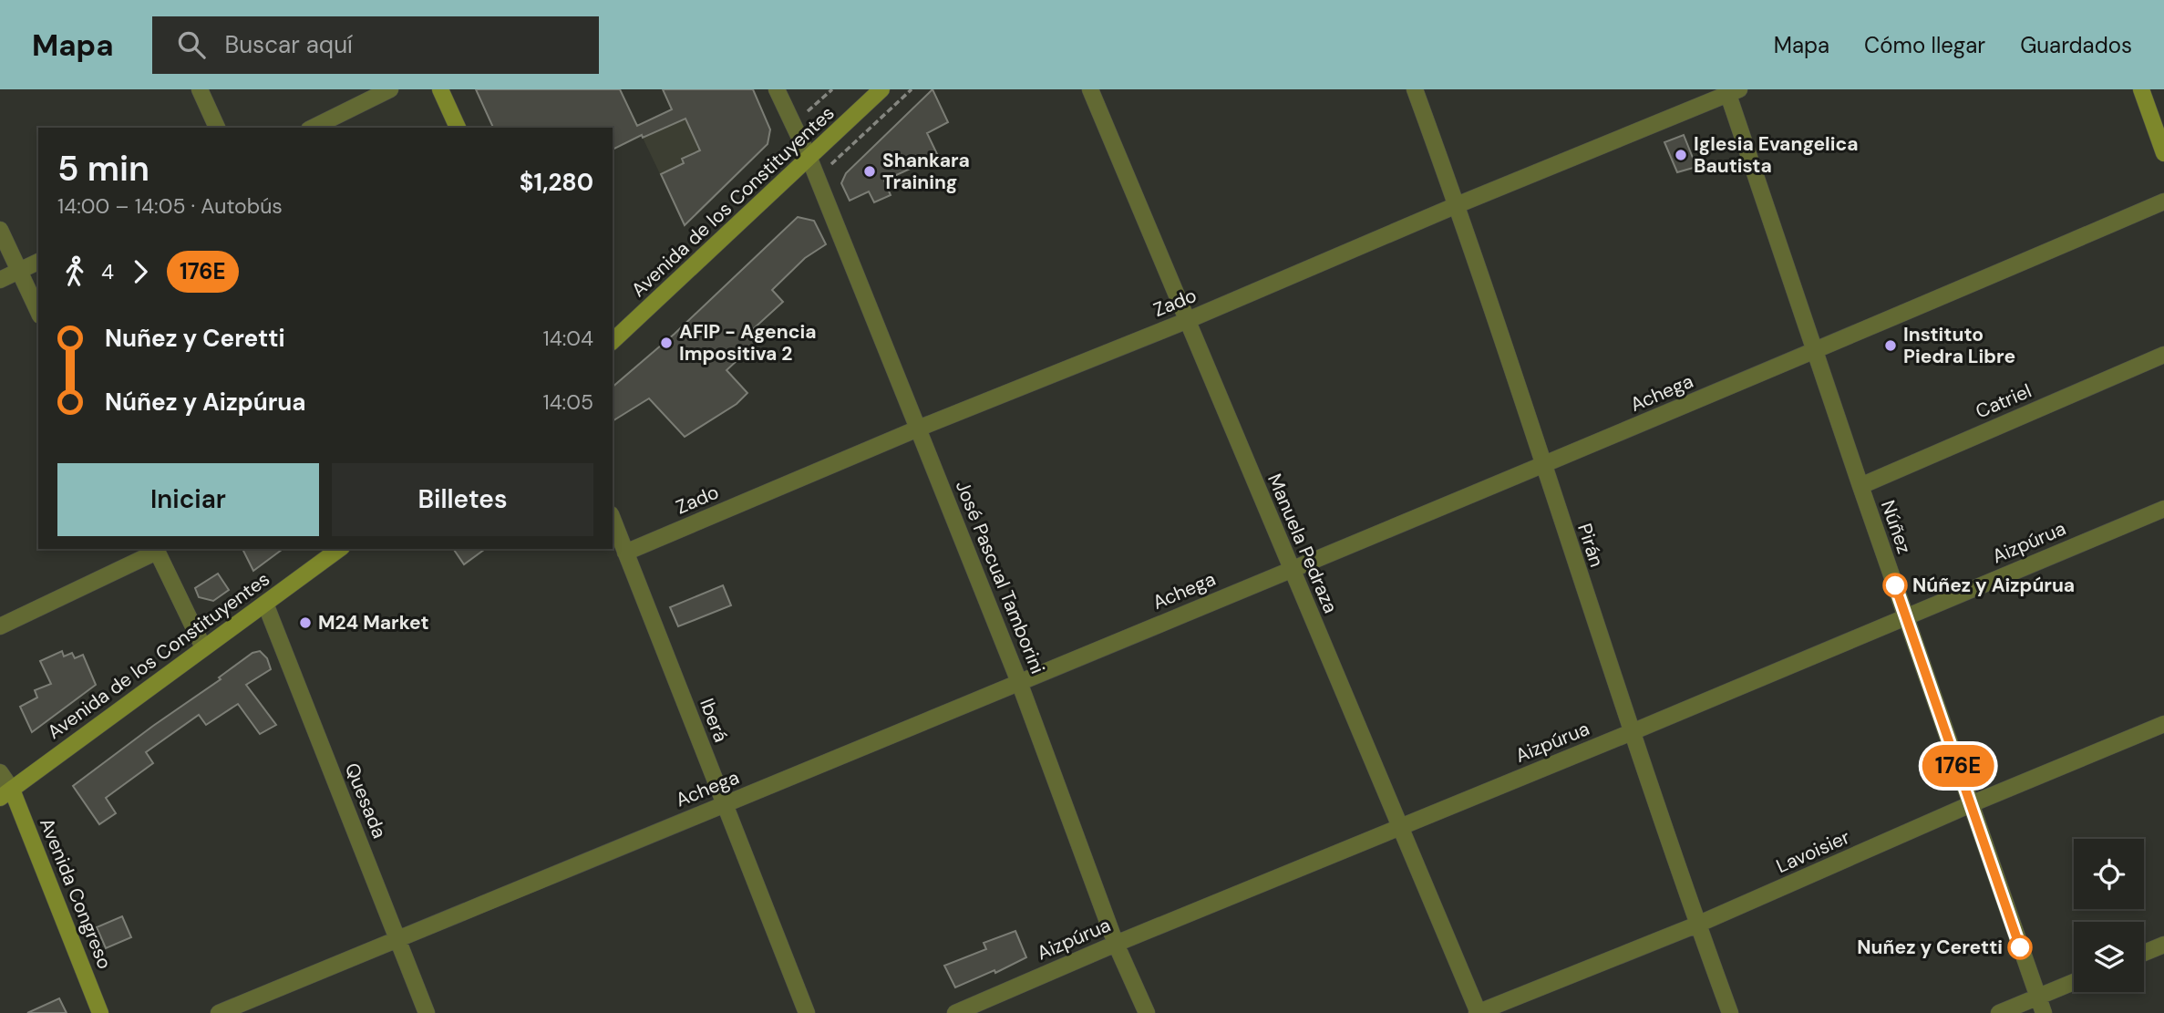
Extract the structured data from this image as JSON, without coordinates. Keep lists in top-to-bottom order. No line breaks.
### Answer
{"streets":{"main road":["Avenida de los Constituyentes","Avenida Congreso"],"street":["Zado","Achega","Catriel","Núñez","Aizpúrua","Manuela Pedraza","Pirán","José Pascual Tamborini","Iberá","Quesada","Lavoisier"]},"crossings":[["Avenida de los Constituyentes","José Pascual Tamborini"],["Avenida de los Constituyentes","Quesada"],["Avenida de los Constituyentes","Avenida Congreso"],["Zado","Núñez"],["Zado","Manuela Pedraza"],["Zado","Pirán"],["Zado","José Pascual Tamborini"],["Zado","Iberá"],["Achega","Núñez"],["Achega","Manuela Pedraza"],["Achega","Pirán"],["Achega","José Pascual Tamborini"],["Achega","Iberá"],["Achega","Quesada"],["Catriel","Núñez"],["Núñez","Aizpúrua"],["Núñez","Lavoisier"],["Aizpúrua","Manuela Pedraza"],["Aizpúrua","Pirán"],["Aizpúrua","José Pascual Tamborini"],["Manuela Pedraza","Lavoisier"],["Pirán","Lavoisier"]],"places":["Iglesia Evangelica Bautista","Shankara Training","AFIP - Agencia Impositiva 2","Instituto Piedra Libre","Núñez y Aizpúrua","M24 Market","Nuñez y Ceretti"],"lines":["bus line 176E"],"page":{"header":"Mapa","search":"Buscar aquí","nav":["Mapa","Cómo llegar","Guardados"],"on_map":"176E","heading":["5 min","14:00 – 14:05 · Autobús","$1,280"],"legs":["4","176E"],"list":[{"name":"Nuñez y Ceretti","value":"14:04"},{"name":"Núñez y Aizpúrua","value":"14:05"}],"buttons":["Iniciar","Billetes"]}}
